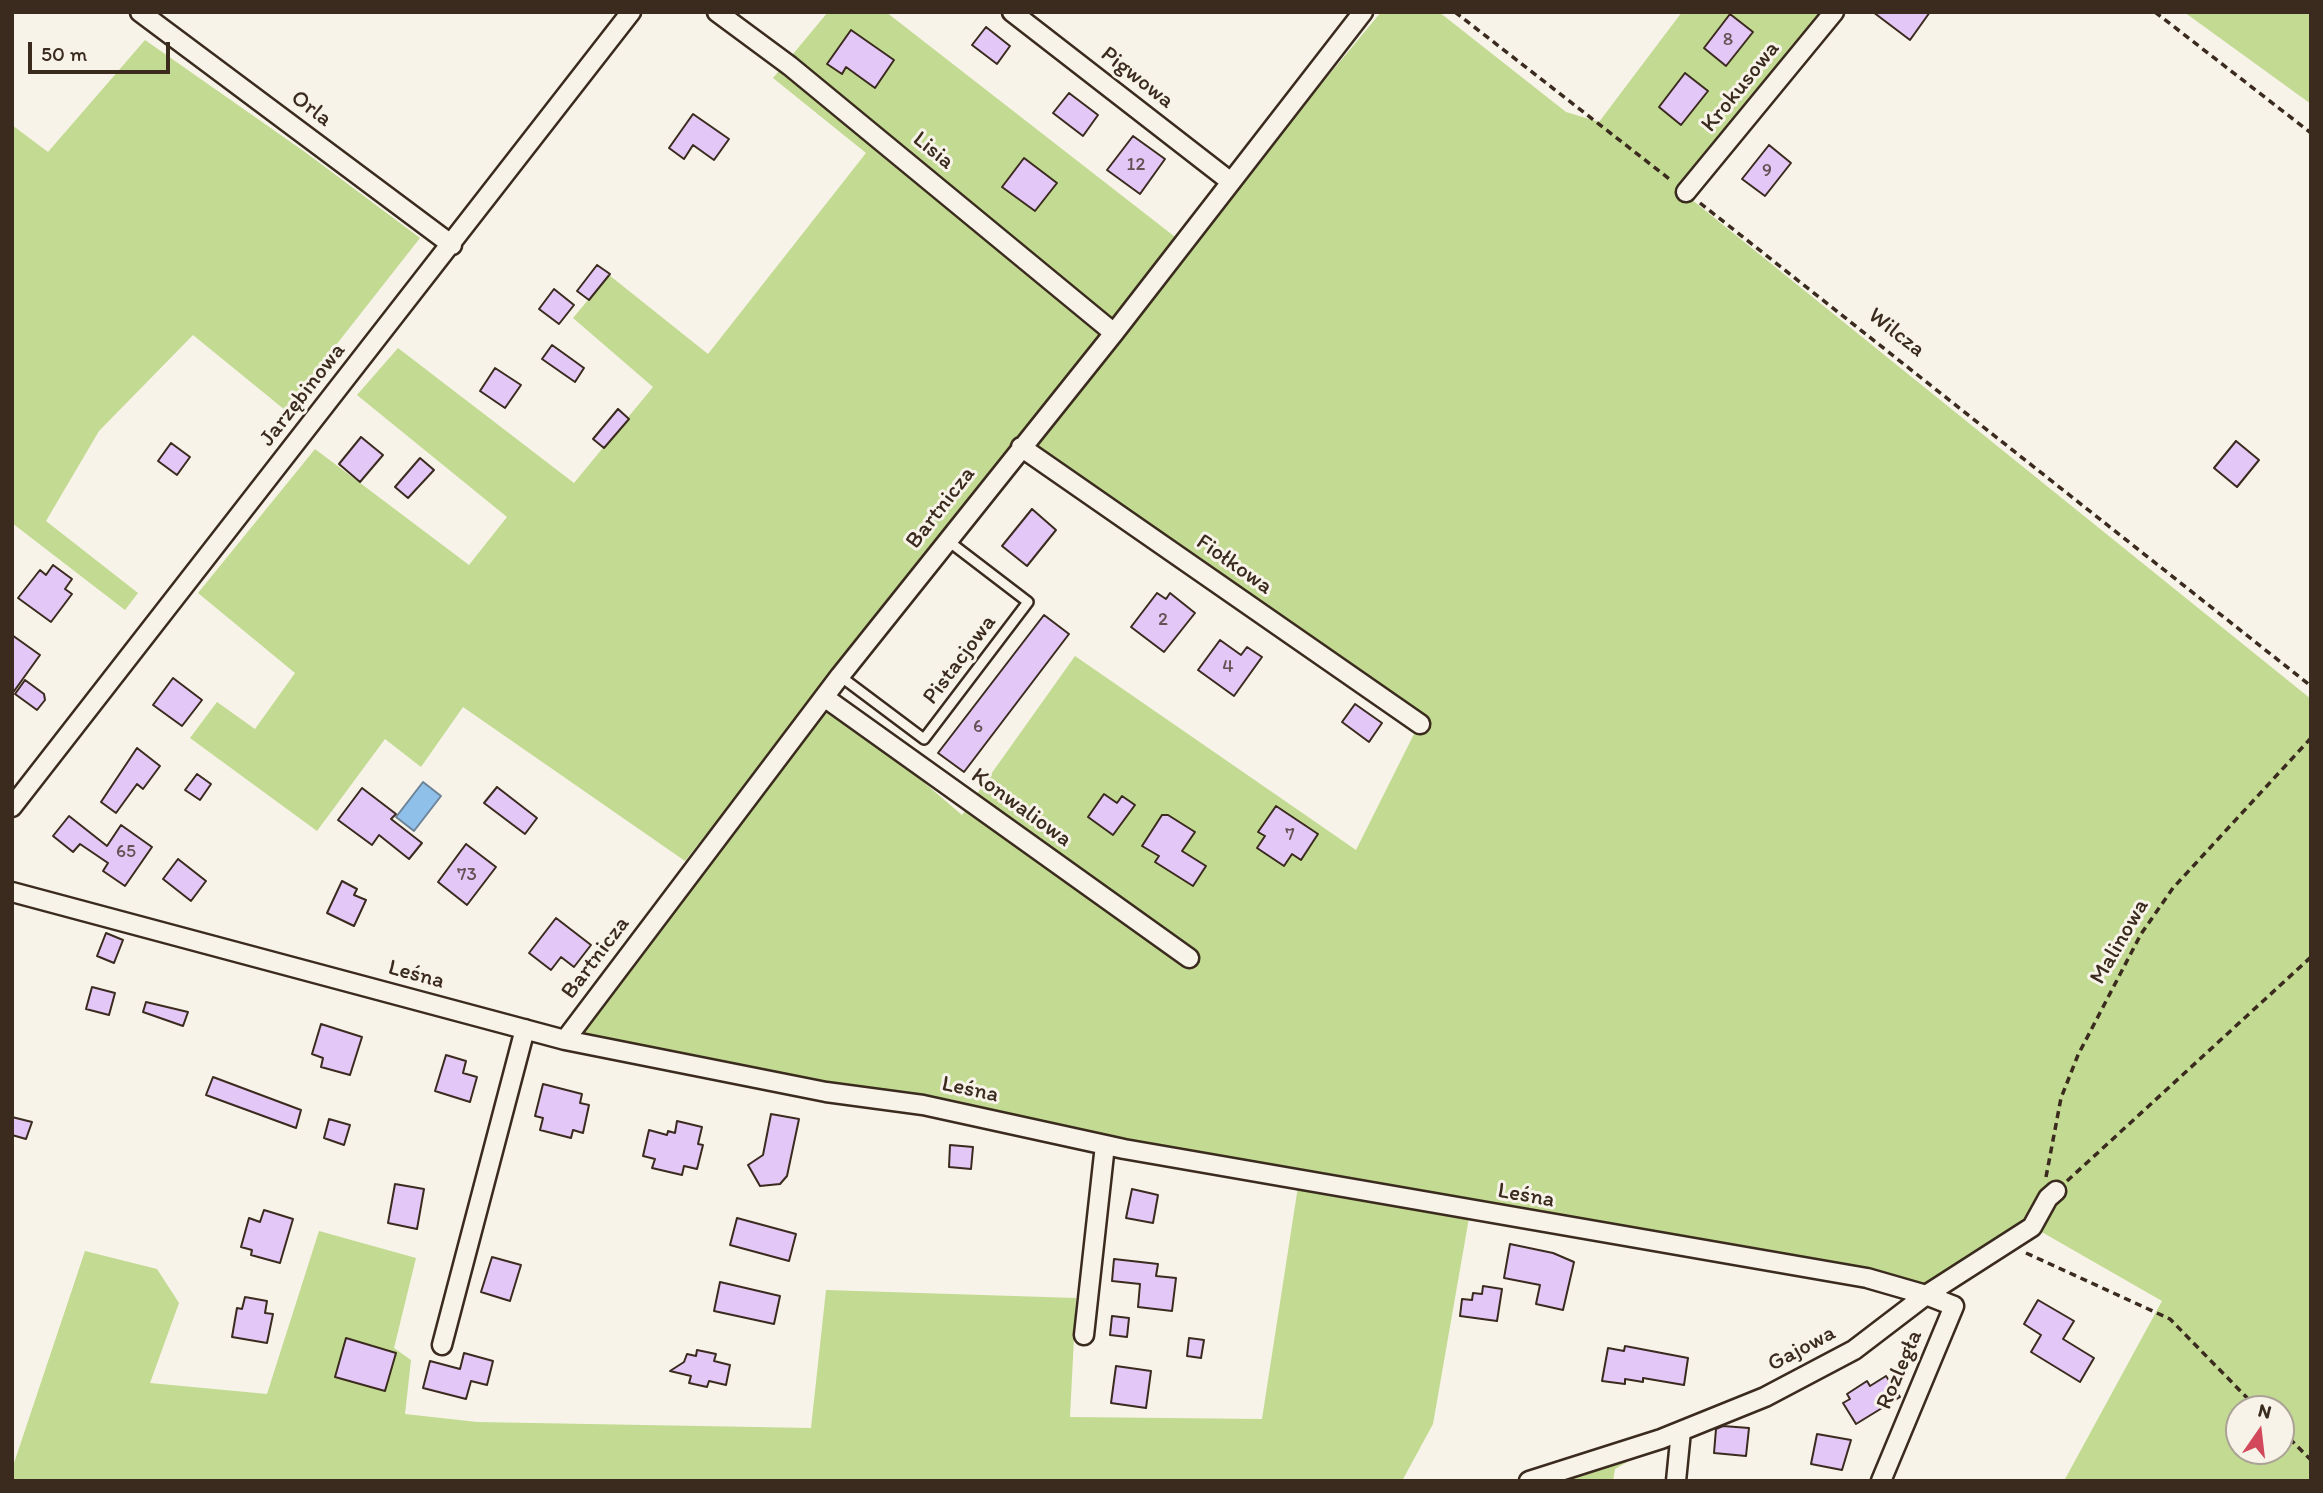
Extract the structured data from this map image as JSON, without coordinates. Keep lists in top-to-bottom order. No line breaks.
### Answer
{"streets":{"street":["Pigwowa","Krokusowa","Orla","Lisia","Jarzębinowa","Bartnicza","Fiołkowa","Konwaliowa","Leśna","Gajowa","Rozległa"],"lane":["Pistacjowa"],"path":["Wilcza","Malinowa"]},"crossings":[["Pigwowa","Bartnicza"],["Krokusowa","Wilcza"],["Orla","Jarzębinowa"],["Lisia","Bartnicza"],["Bartnicza","Fiołkowa"],["Bartnicza","Pistacjowa"],["Bartnicza","Konwaliowa"],["Bartnicza","Leśna"],["Malinowa","Gajowa"],["Leśna","Gajowa"],["Leśna","Rozległa"],["Gajowa","Rozległa"]],"house_numbers":["8","12","9","2","4","6","7","65","73"],"scale_bar":"50 m","north":"top"}
